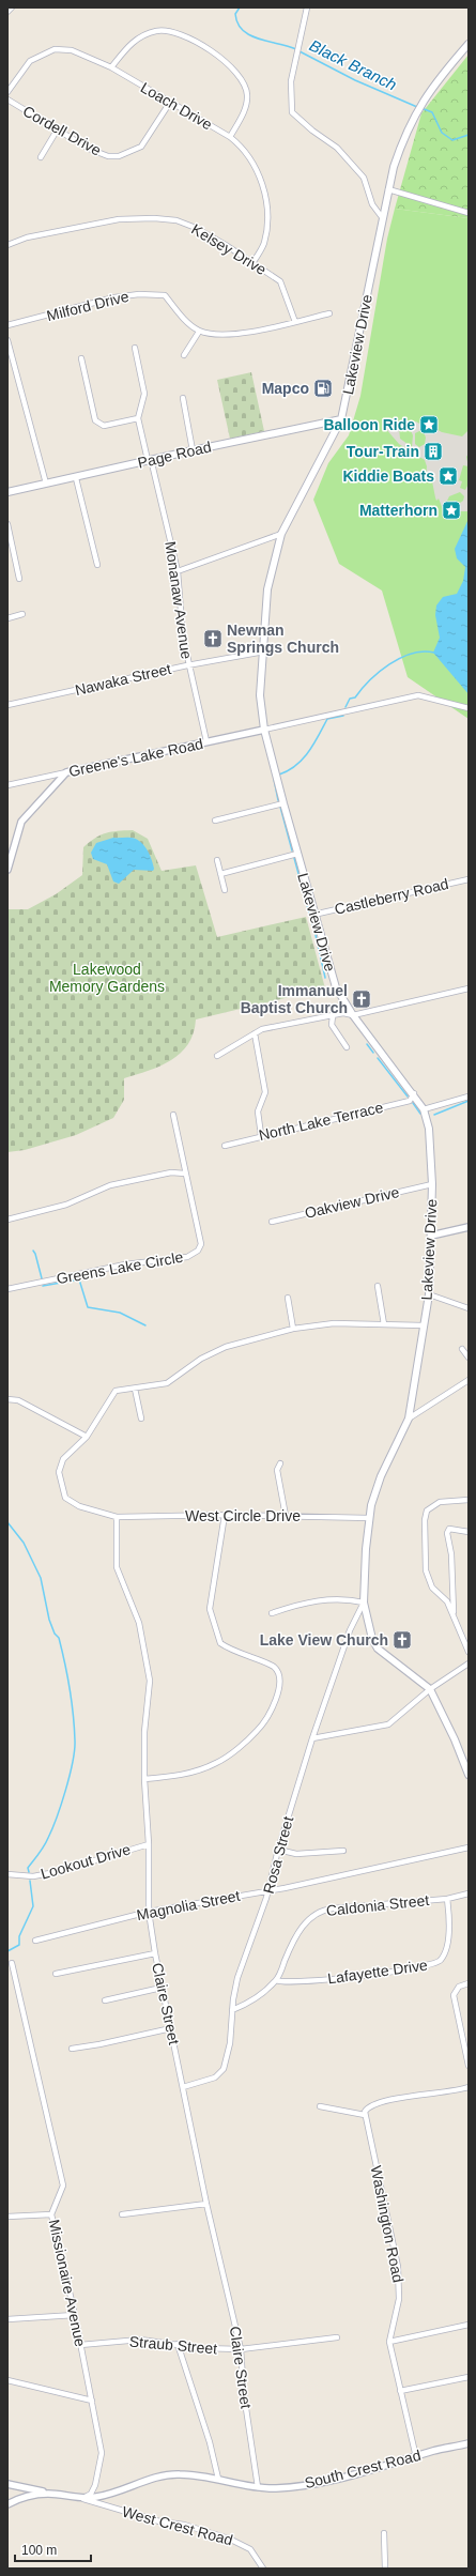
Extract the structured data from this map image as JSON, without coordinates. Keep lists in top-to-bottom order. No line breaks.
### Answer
{"streets":{"main road":["Lakeview Drive","Page Road"],"street":["Loach Drive","Cordell Drive","Kelsey Drive","Milford Drive","Monanaw Avenue","Nawaka Street","Greene's Lake Road","Castleberry Road","North Lake Terrace","Oakview Drive","Greens Lake Circle","West Circle Drive","Rosa Street","Lookout Drive","Magnolia Street","Caldonia Street","Lafayette Drive","Claire Street","Washington Road","Missionaire Avenue","Straub Street","South Crest Road","West Crest Road"]},"crossings":[["Loach Drive","Cordell Drive"],["Loach Drive","Kelsey Drive"],["Lakeview Drive","Page Road"],["Lakeview Drive","Nawaka Street"],["Lakeview Drive","Greene's Lake Road"],["Lakeview Drive","Castleberry Road"],["Lakeview Drive","North Lake Terrace"],["Lakeview Drive","Oakview Drive"],["Lakeview Drive","West Circle Drive"],["Lakeview Drive","Rosa Street"],["Page Road","Monanaw Avenue"],["Monanaw Avenue","Nawaka Street"],["Monanaw Avenue","Greene's Lake Road"],["West Circle Drive","Claire Street"],["Rosa Street","Magnolia Street"],["Rosa Street","Caldonia Street"],["Rosa Street","Claire Street"],["Lookout Drive","Claire Street"],["Magnolia Street","Claire Street"],["Caldonia Street","Lafayette Drive"],["Claire Street","Straub Street"],["Claire Street","South Crest Road"],["Washington Road","South Crest Road"],["Missionaire Avenue","Straub Street"],["Missionaire Avenue","South Crest Road"],["Missionaire Avenue","West Crest Road"],["South Crest Road","West Crest Road"]],"water":["Black Branch"],"parks":["Lakewood Memory Gardens"],"places":{"fuel station":["Mapco"],"place":["Balloon Ride","Kiddie Boats","Matterhorn"],"building":["Tour-Train"],"church":["Newnan Springs Church","Immanuel Baptist Church","Lake View Church"]},"scale_bar":"100 m"}
